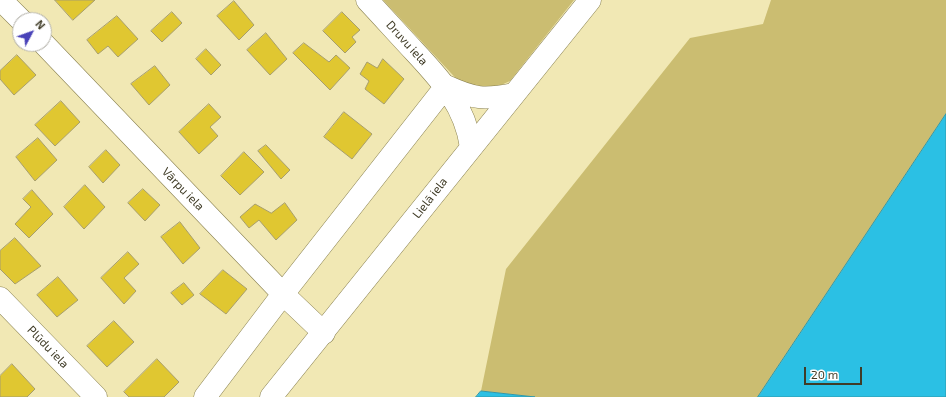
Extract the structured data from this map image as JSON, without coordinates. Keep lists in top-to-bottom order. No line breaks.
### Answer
{"streets":{"street":["Druvu iela","Vārpu iela","Lielā iela","Plūdu iela"]},"crossings":[["Druvu iela","Lielā iela"],["Vārpu iela","Lielā iela"]],"scale_bar":"20 m","north":"top right"}
